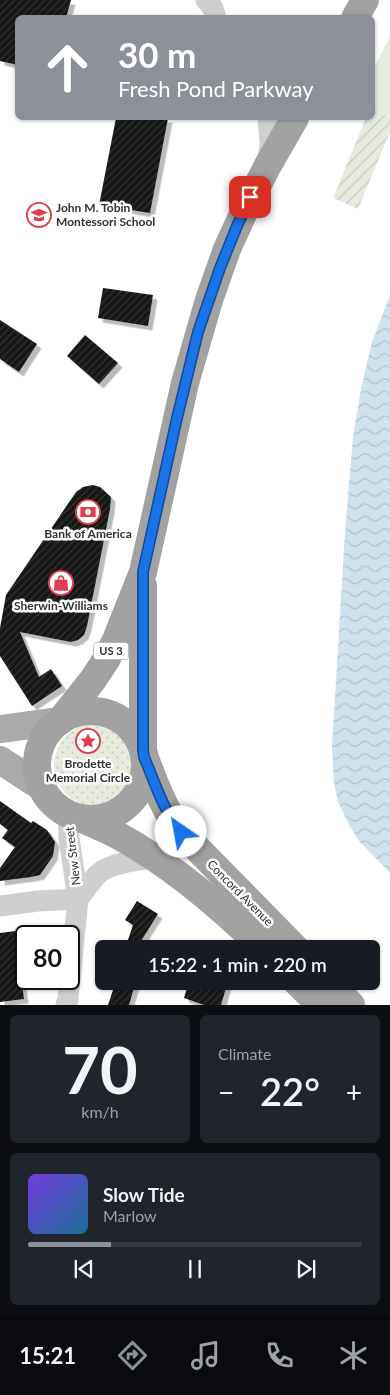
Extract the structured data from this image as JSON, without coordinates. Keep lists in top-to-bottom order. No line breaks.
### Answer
{"streets":{"highway":["US 3","Concord Avenue"],"street":["New Street"]},"crossings":[["US 3","New Street"],["US 3","Concord Avenue"],["New Street","Concord Avenue"]],"places":{"school or university":["John M. Tobin Montessori School"],"bank":["Bank of America"],"shop":["Sherwin-Williams"],"place":["Brodette Memorial Circle"]},"page":{"turn":["30 m","Fresh Pond Parkway"],"limit":"80","trip":"15:22 · 1 min · 220 m","tile":[["70","km/h"],"Climate"],"heat":["−","22°","+"],"song":["Slow Tide","Marlow"],"tabs":"15:21"}}
